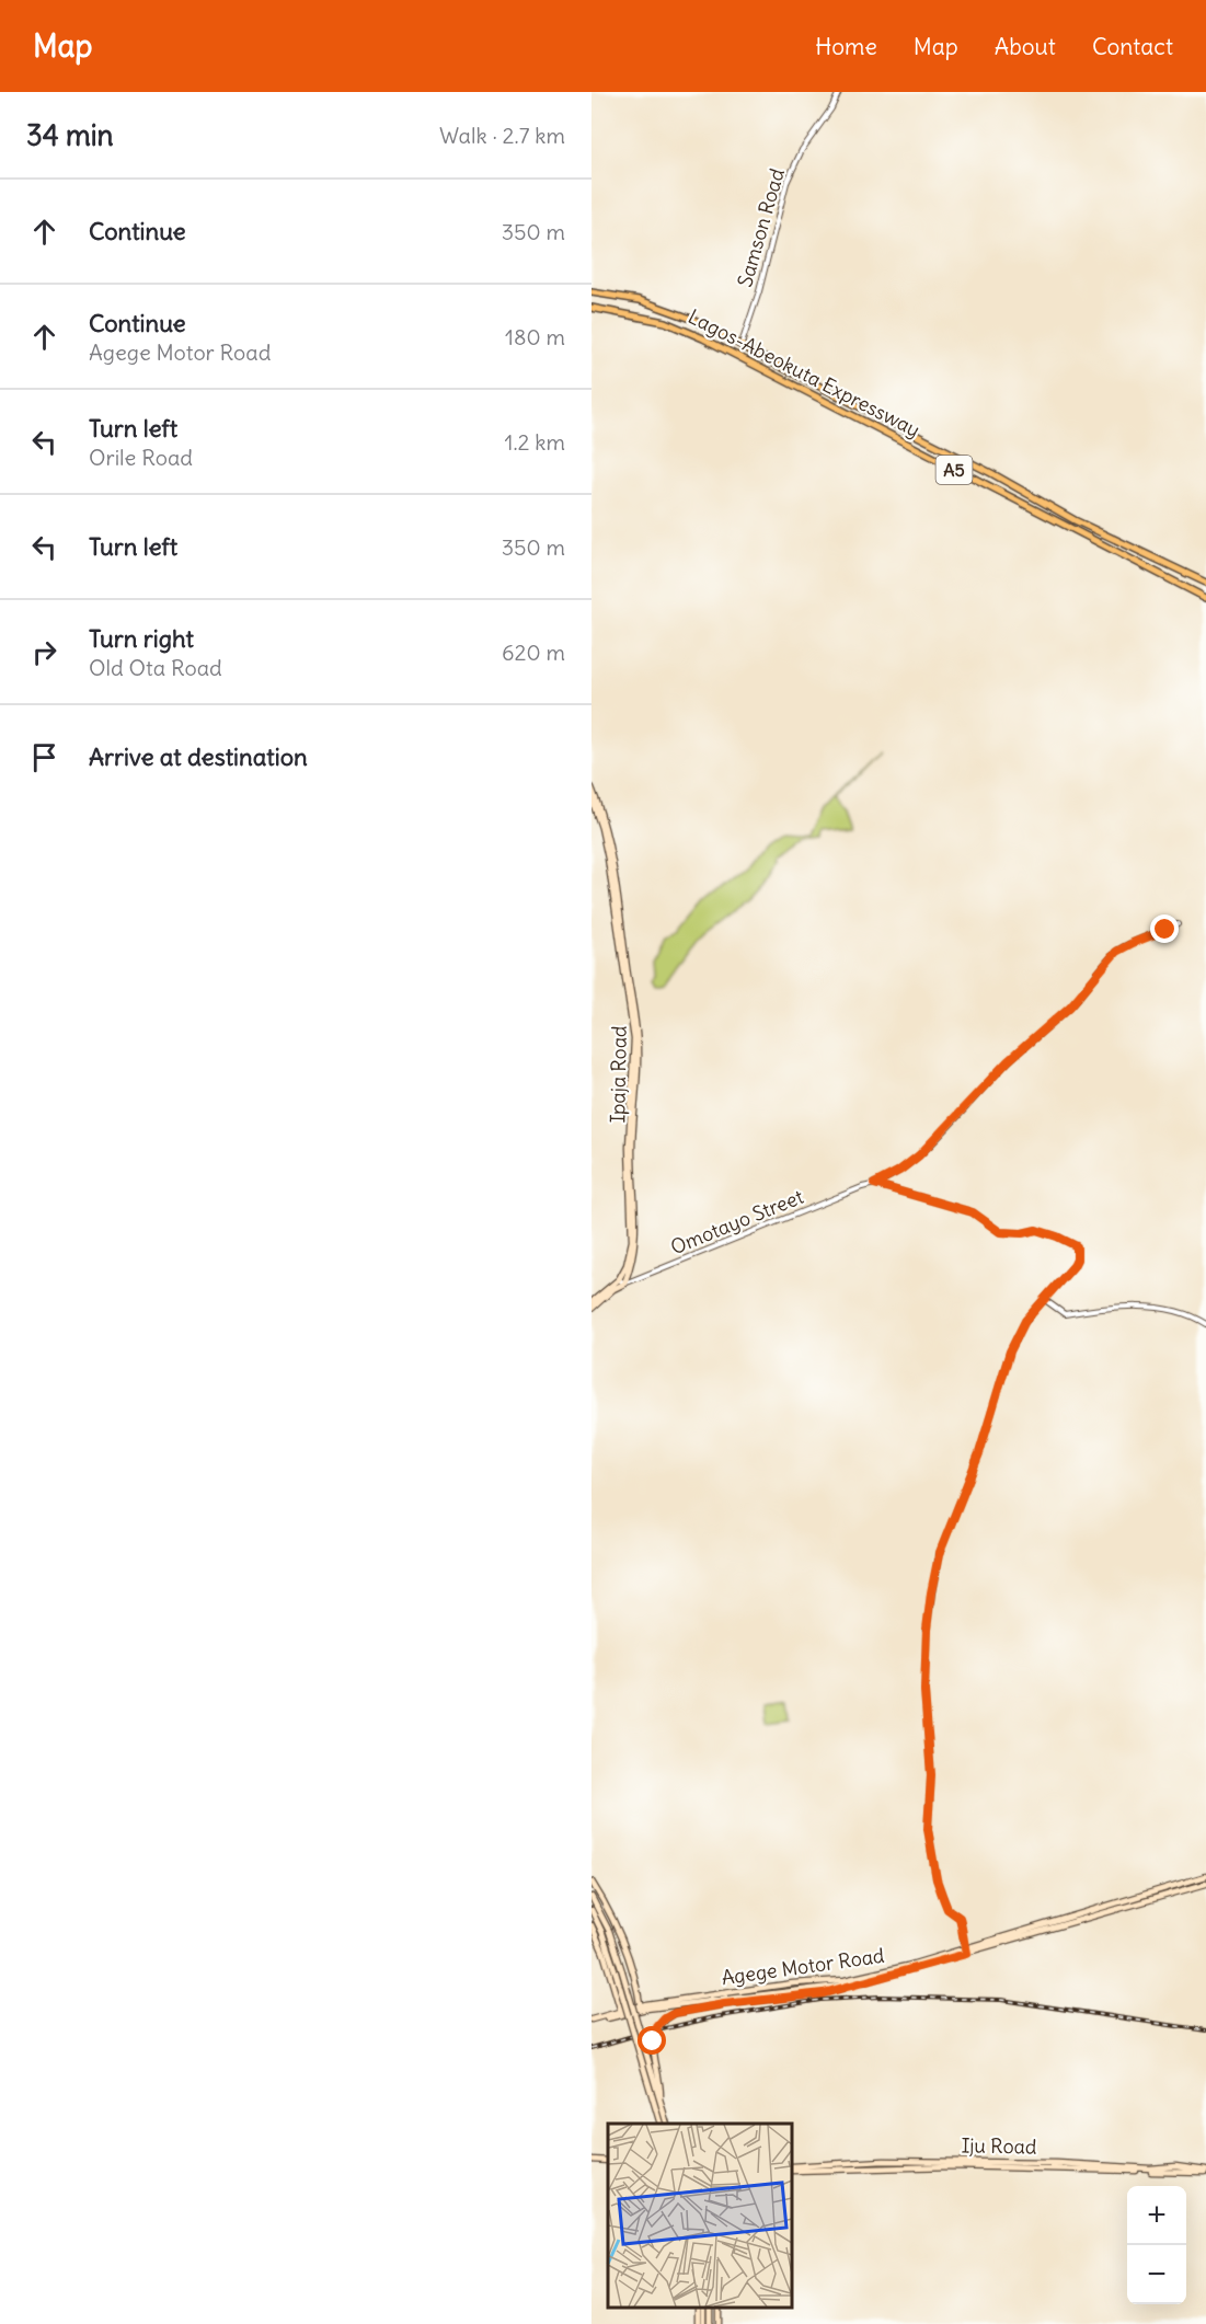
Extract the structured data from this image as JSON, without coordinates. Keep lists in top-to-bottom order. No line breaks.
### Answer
{"streets":{"highway":["Lagos-Abeokuta Expressway","A5"],"main road":["Ipaja Road","Agege Motor Road","Iju Road"],"street":["Samson Road","Omotayo Street"]},"crossings":[["Samson Road","Lagos-Abeokuta Expressway"],["Ipaja Road","Omotayo Street"]],"page":{"header":"Map","nav":["Home","Map","About","Contact"],"heading":["34 min","Walk · 2.7 km"],"list":[["Continue","350 m"],["Continue","Agege Motor Road","180 m"],["Turn left","Orile Road","1.2 km"],["Turn left","350 m"],["Turn right","Old Ota Road","620 m"],"Arrive at destination"],"map_buttons":["+","−"]}}
